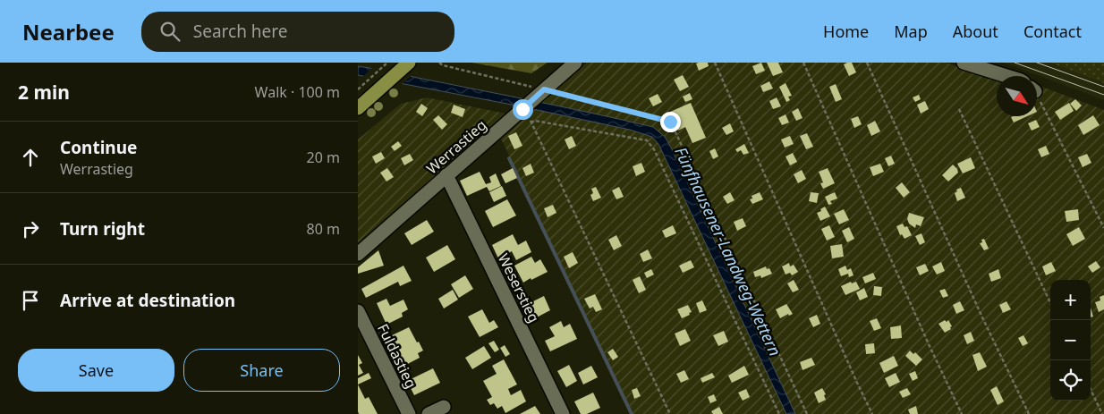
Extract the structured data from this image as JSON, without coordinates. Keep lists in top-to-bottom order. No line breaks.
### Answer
{"streets":{"street":["Werrastieg","Weserstieg","Fuldastieg"]},"crossings":[["Werrastieg","Weserstieg"]],"water":["Fünfhausener-Landweg-Wettern"],"north":"bottom right","page":{"header":"Nearbee","search":"Search here","nav":["Home","Map","About","Contact"],"heading":["2 min","Walk · 100 m"],"list":[["Continue","Werrastieg","20 m"],["Turn right","80 m"],"Arrive at destination"],"map_buttons":["+","−"],"buttons":["Save","Share"]}}
